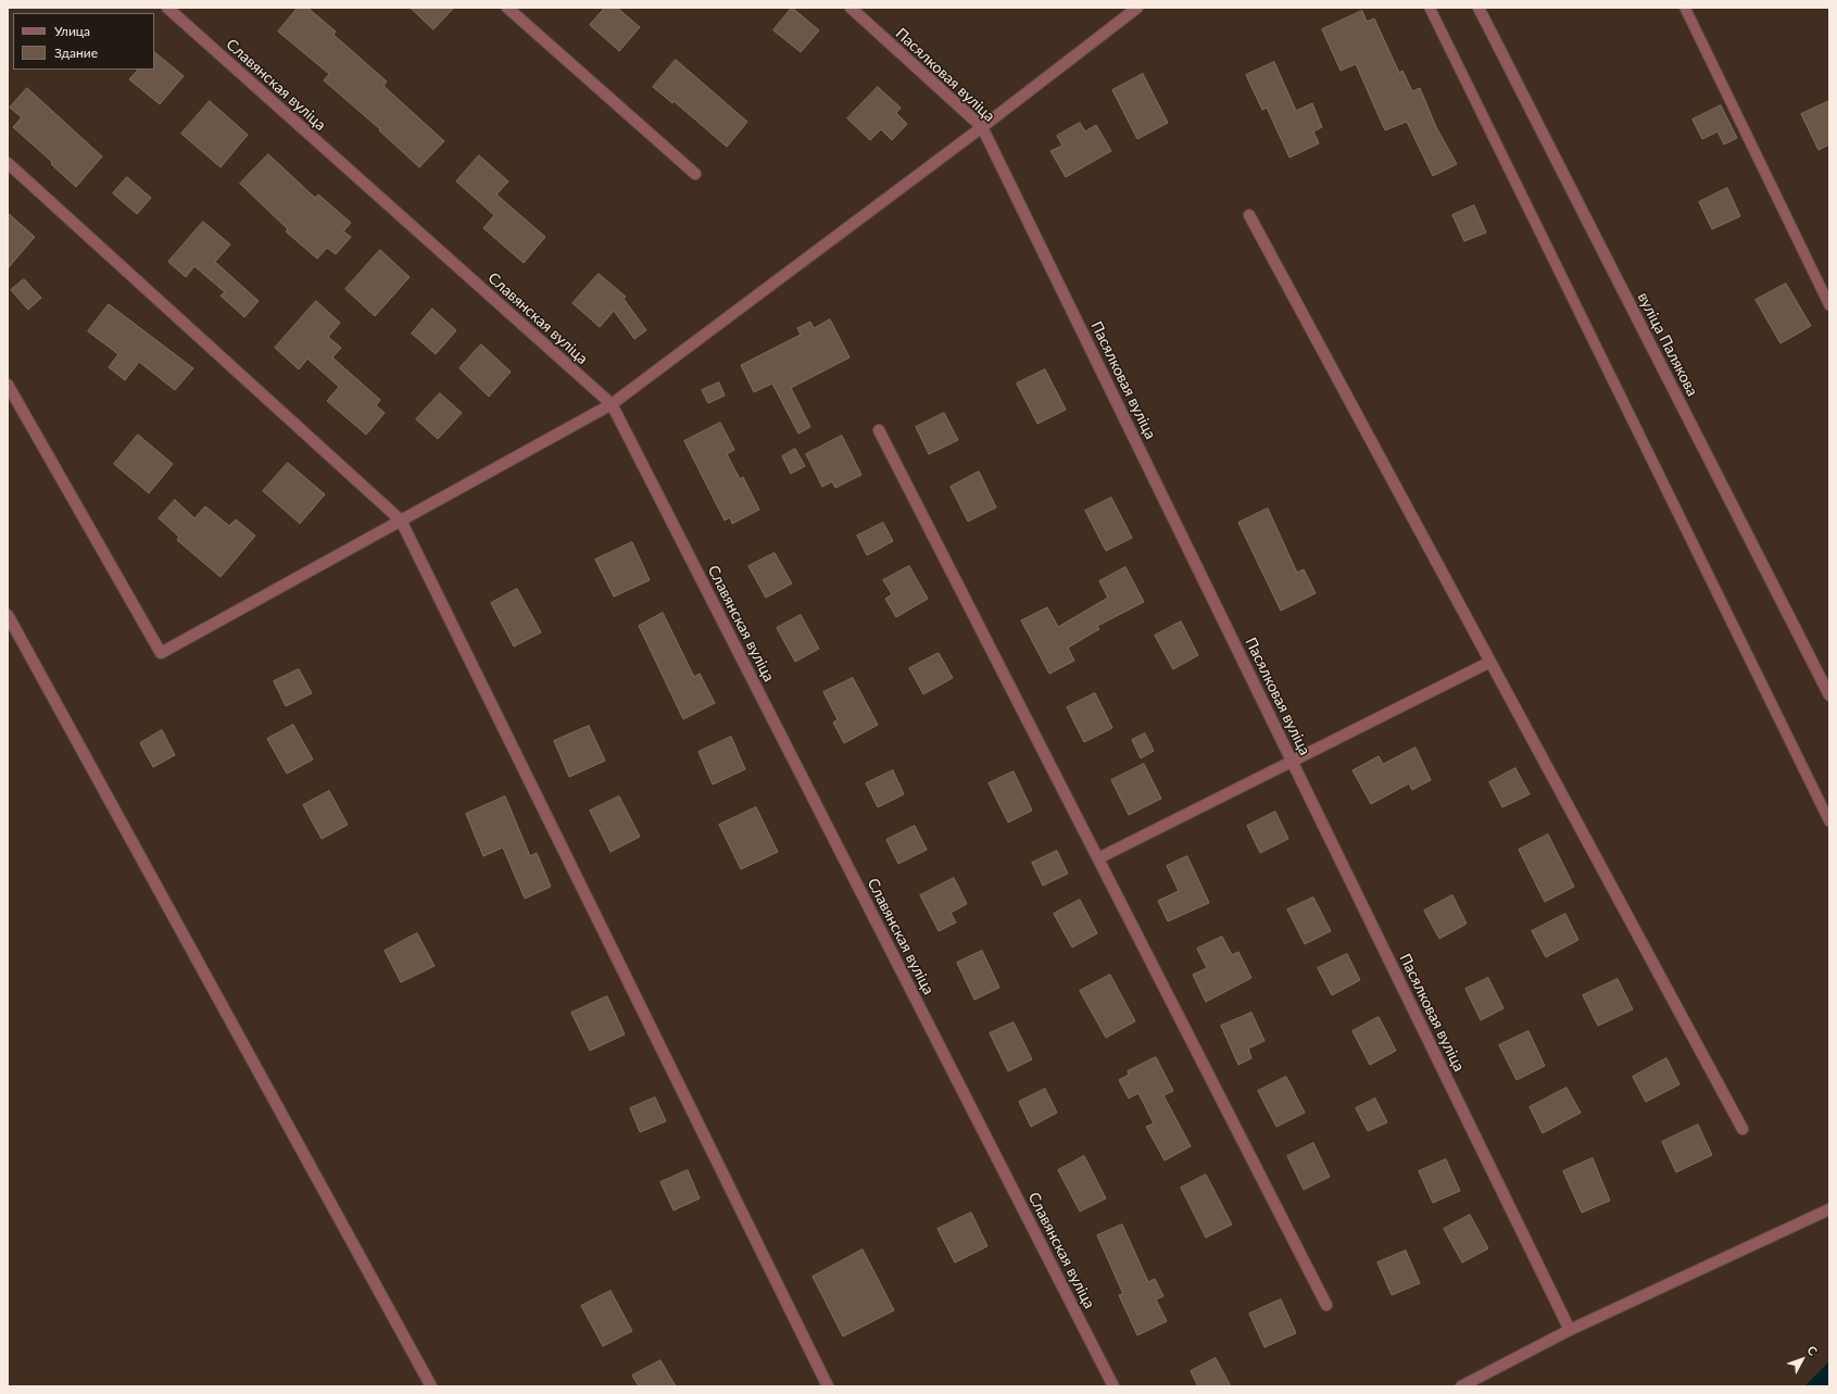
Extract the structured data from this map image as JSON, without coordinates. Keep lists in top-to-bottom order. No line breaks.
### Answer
{"streets":{"street":["Пасялковая вуліца","Славянская вуліца","вуліца Палякова"]},"legend":["Улица","Здание"],"north":"top right"}
